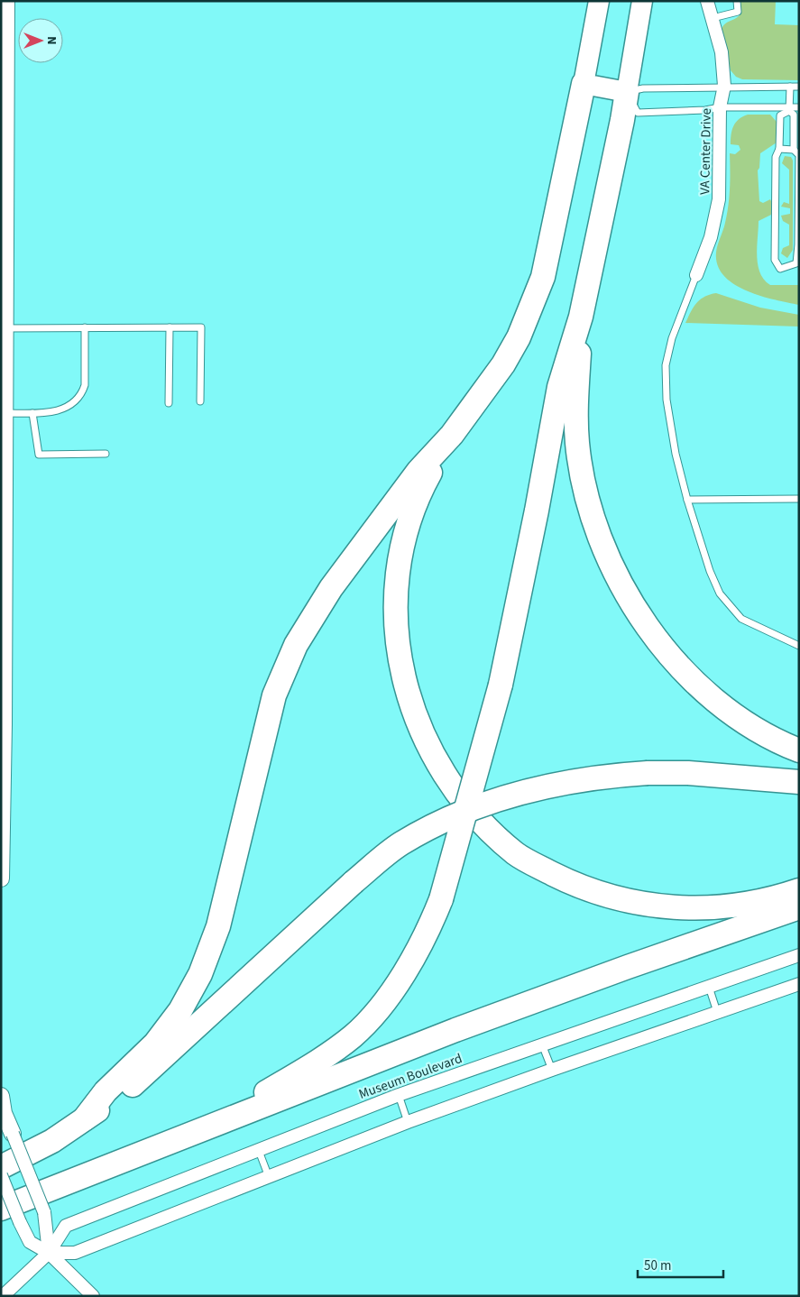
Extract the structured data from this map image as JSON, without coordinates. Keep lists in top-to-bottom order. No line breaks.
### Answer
{"streets":{"street":["VA Center Drive","Museum Boulevard"]},"scale_bar":"50 m","north":"right"}
